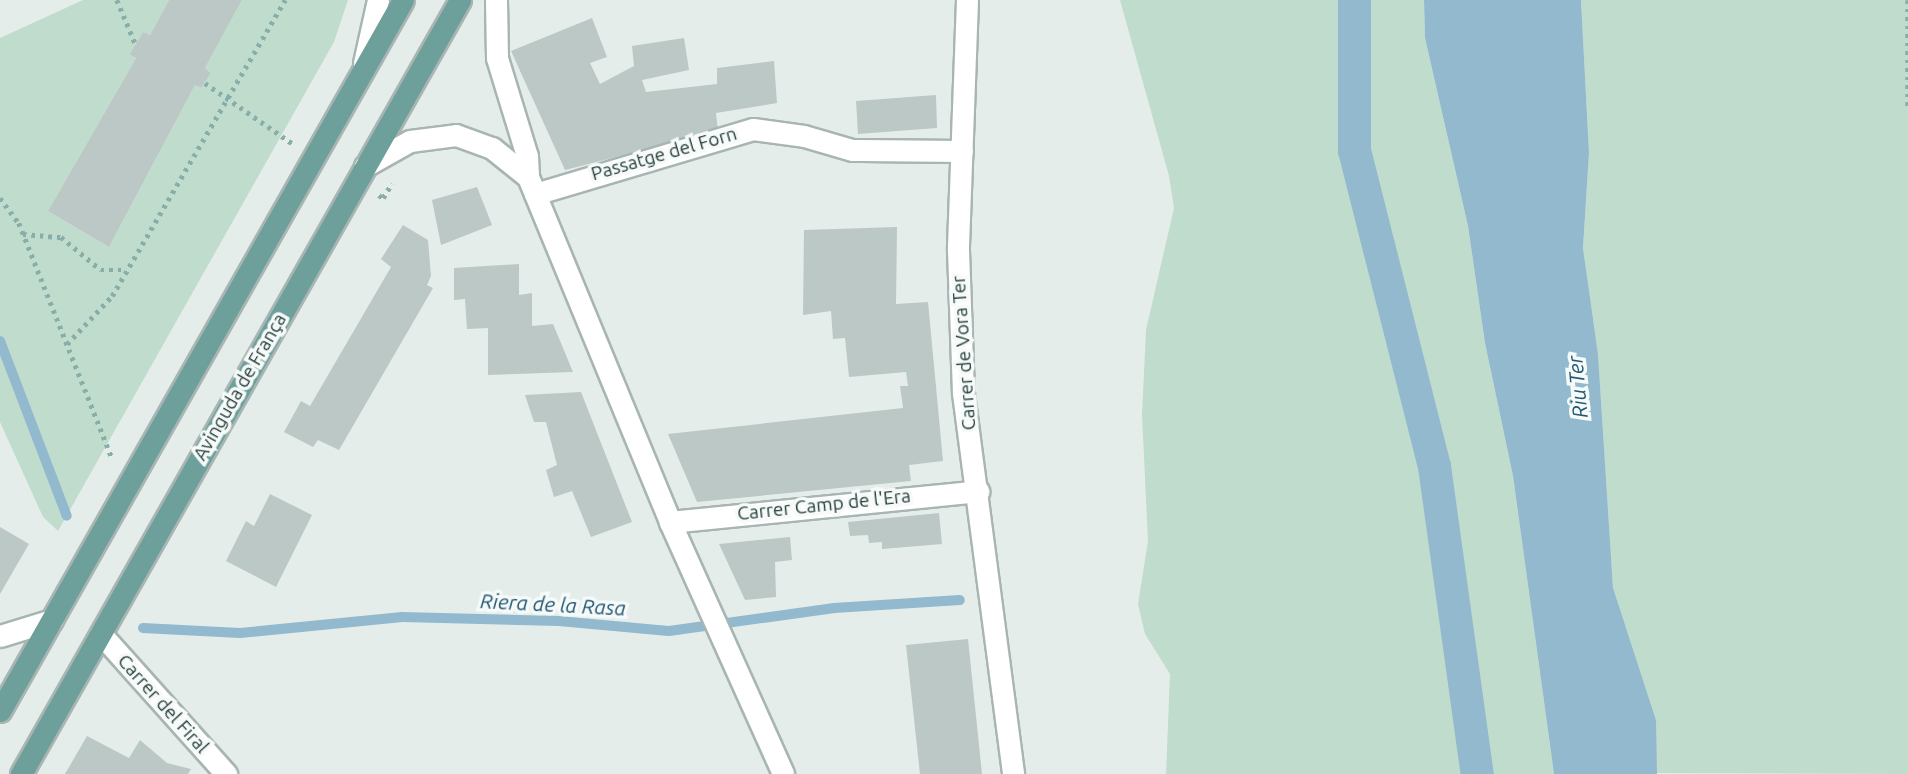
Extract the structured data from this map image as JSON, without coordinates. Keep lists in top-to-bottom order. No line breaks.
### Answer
{"streets":{"main road":["Avinguda de França"],"street":["Passatge del Forn","Carrer de Vora Ter","Carrer Camp de l'Era","Carrer del Firal"]},"crossings":[["Passatge del Forn","Carrer de Vora Ter"],["Carrer de Vora Ter","Carrer Camp de l'Era"],["Avinguda de França","Carrer del Firal"]],"water":["Riu Ter","Riera de la Rasa"]}
